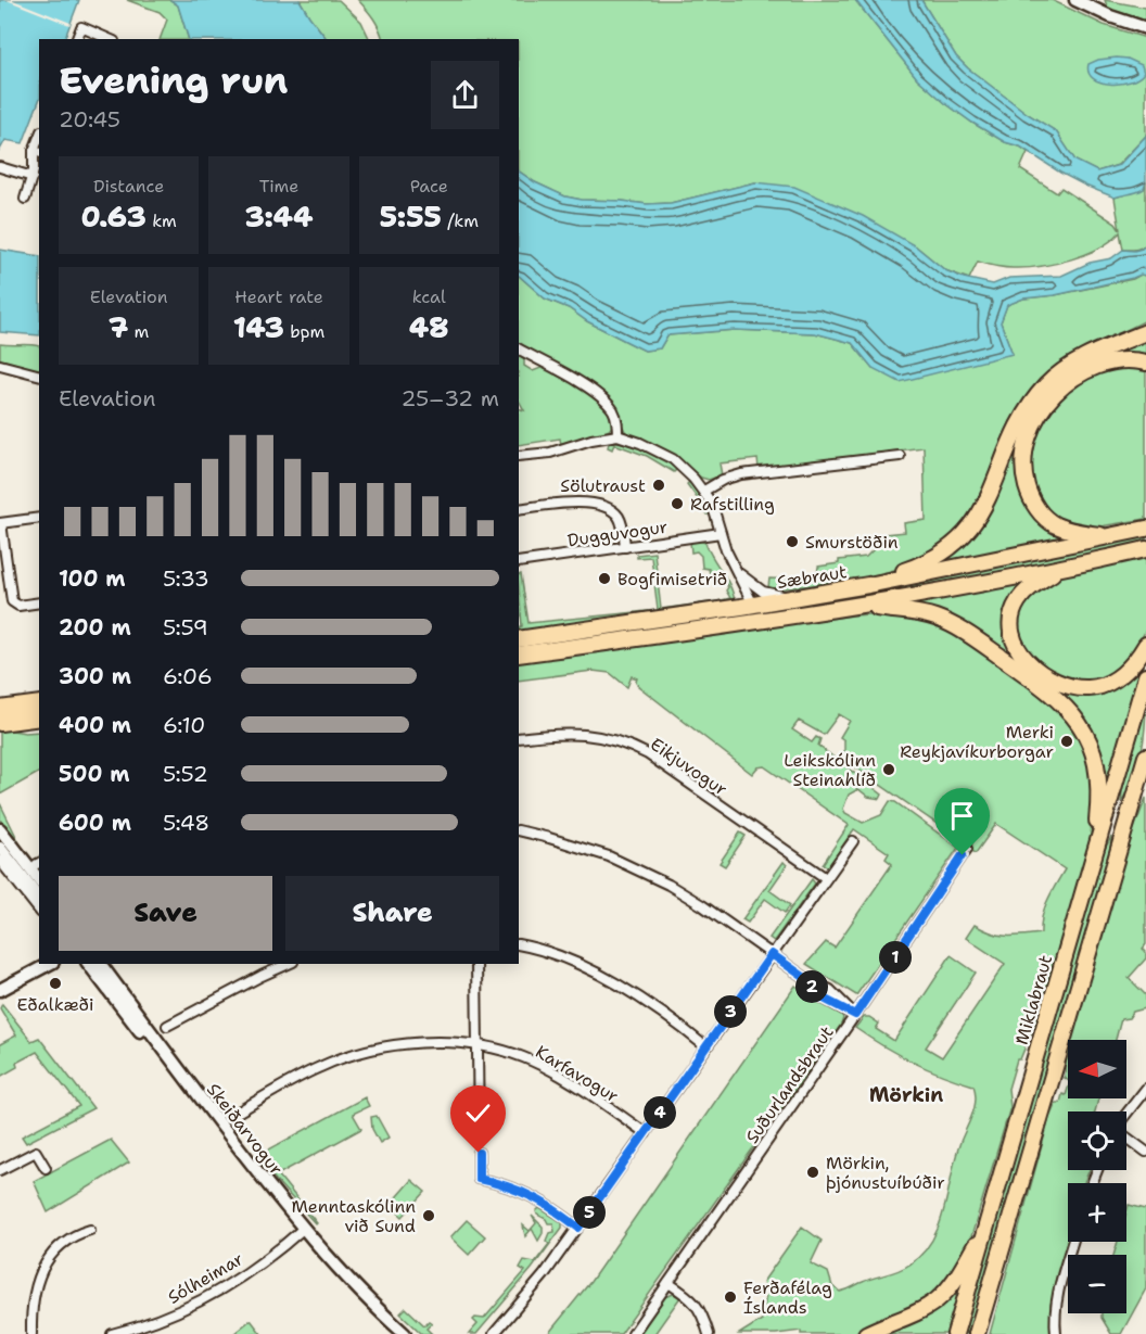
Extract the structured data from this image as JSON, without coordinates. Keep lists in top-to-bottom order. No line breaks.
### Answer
{"streets":{"highway":["Sæbraut","Miklabraut"],"street":["Dugguvogur","Eikjuvogur","Karfavogur","Suðurlandsbraut","Skeiðarvogur","Sólheimar"]},"crossings":[["Skeiðarvogur","Sólheimar"]],"districts":["Mörkin"],"places":["Sölutraust","Rafstilling","Smurstöðin","Bogfimisetrið","Merki Reykjavíkurborgar","Leikskólinn Steinahlíð","Eðalkæði","Mörkin, þjónustuíbúðir","Menntaskólinn við Sund","Ferðafélag Íslands"],"north":"left","page":{"heading":["Evening run","20:45"],"stats":[["Distance","0.63 km"],["Time","3:44"],["Pace","5:55 /km"],["Elevation","7 m"],["Heart rate","143 bpm"],["kcal","48"]],"chart":["Elevation","25–32 m"],"list":[{"name":"100 m","note":"5:33"},{"name":"200 m","note":"5:59"},{"name":"300 m","note":"6:06"},{"name":"400 m","note":"6:10"},{"name":"500 m","note":"5:52"},{"name":"600 m","note":"5:48"}],"buttons":["Save","Share"],"pins":["1","2","3","4","5"],"map_buttons":["+","−"]}}
